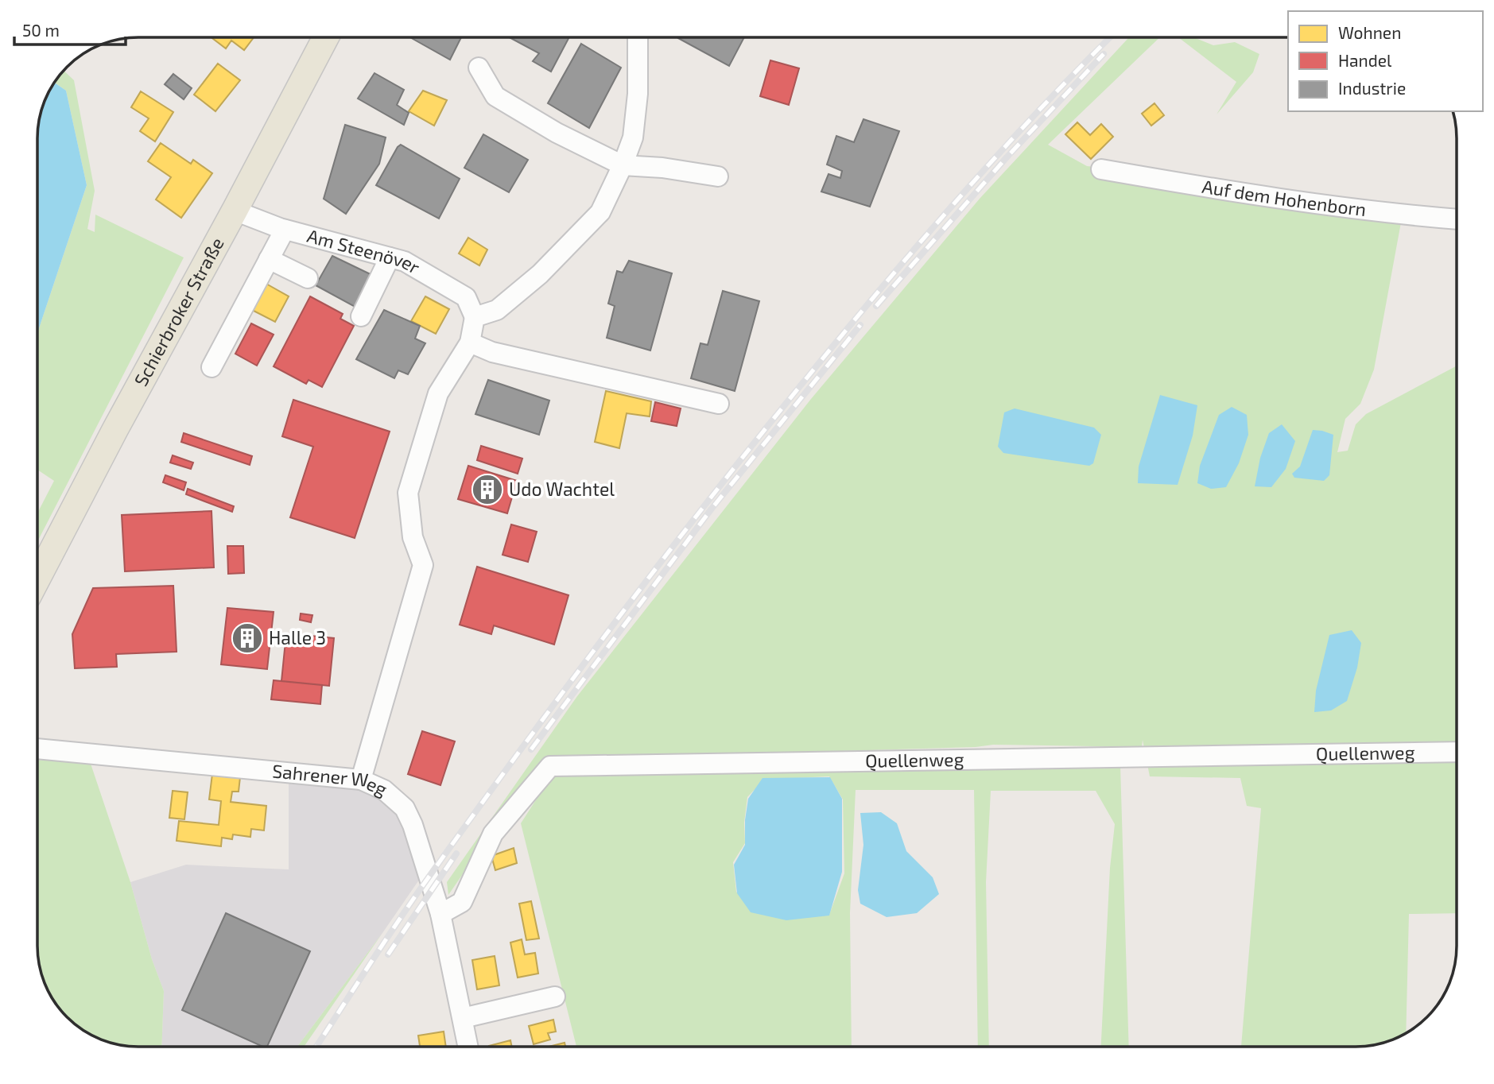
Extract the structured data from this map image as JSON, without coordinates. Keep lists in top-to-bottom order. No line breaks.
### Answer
{"streets":{"main road":["Schierbroker Straße"],"street":["Auf dem Hohenborn","Am Steenöver","Quellenweg","Sahrener Weg"]},"crossings":[["Am Steenöver","Schierbroker Straße"],["Quellenweg","Sahrener Weg"]],"places":{"building":["Udo Wachtel","Halle 3"]},"legend":["Wohnen","Handel","Industrie"],"scale_bar":"50 m"}
